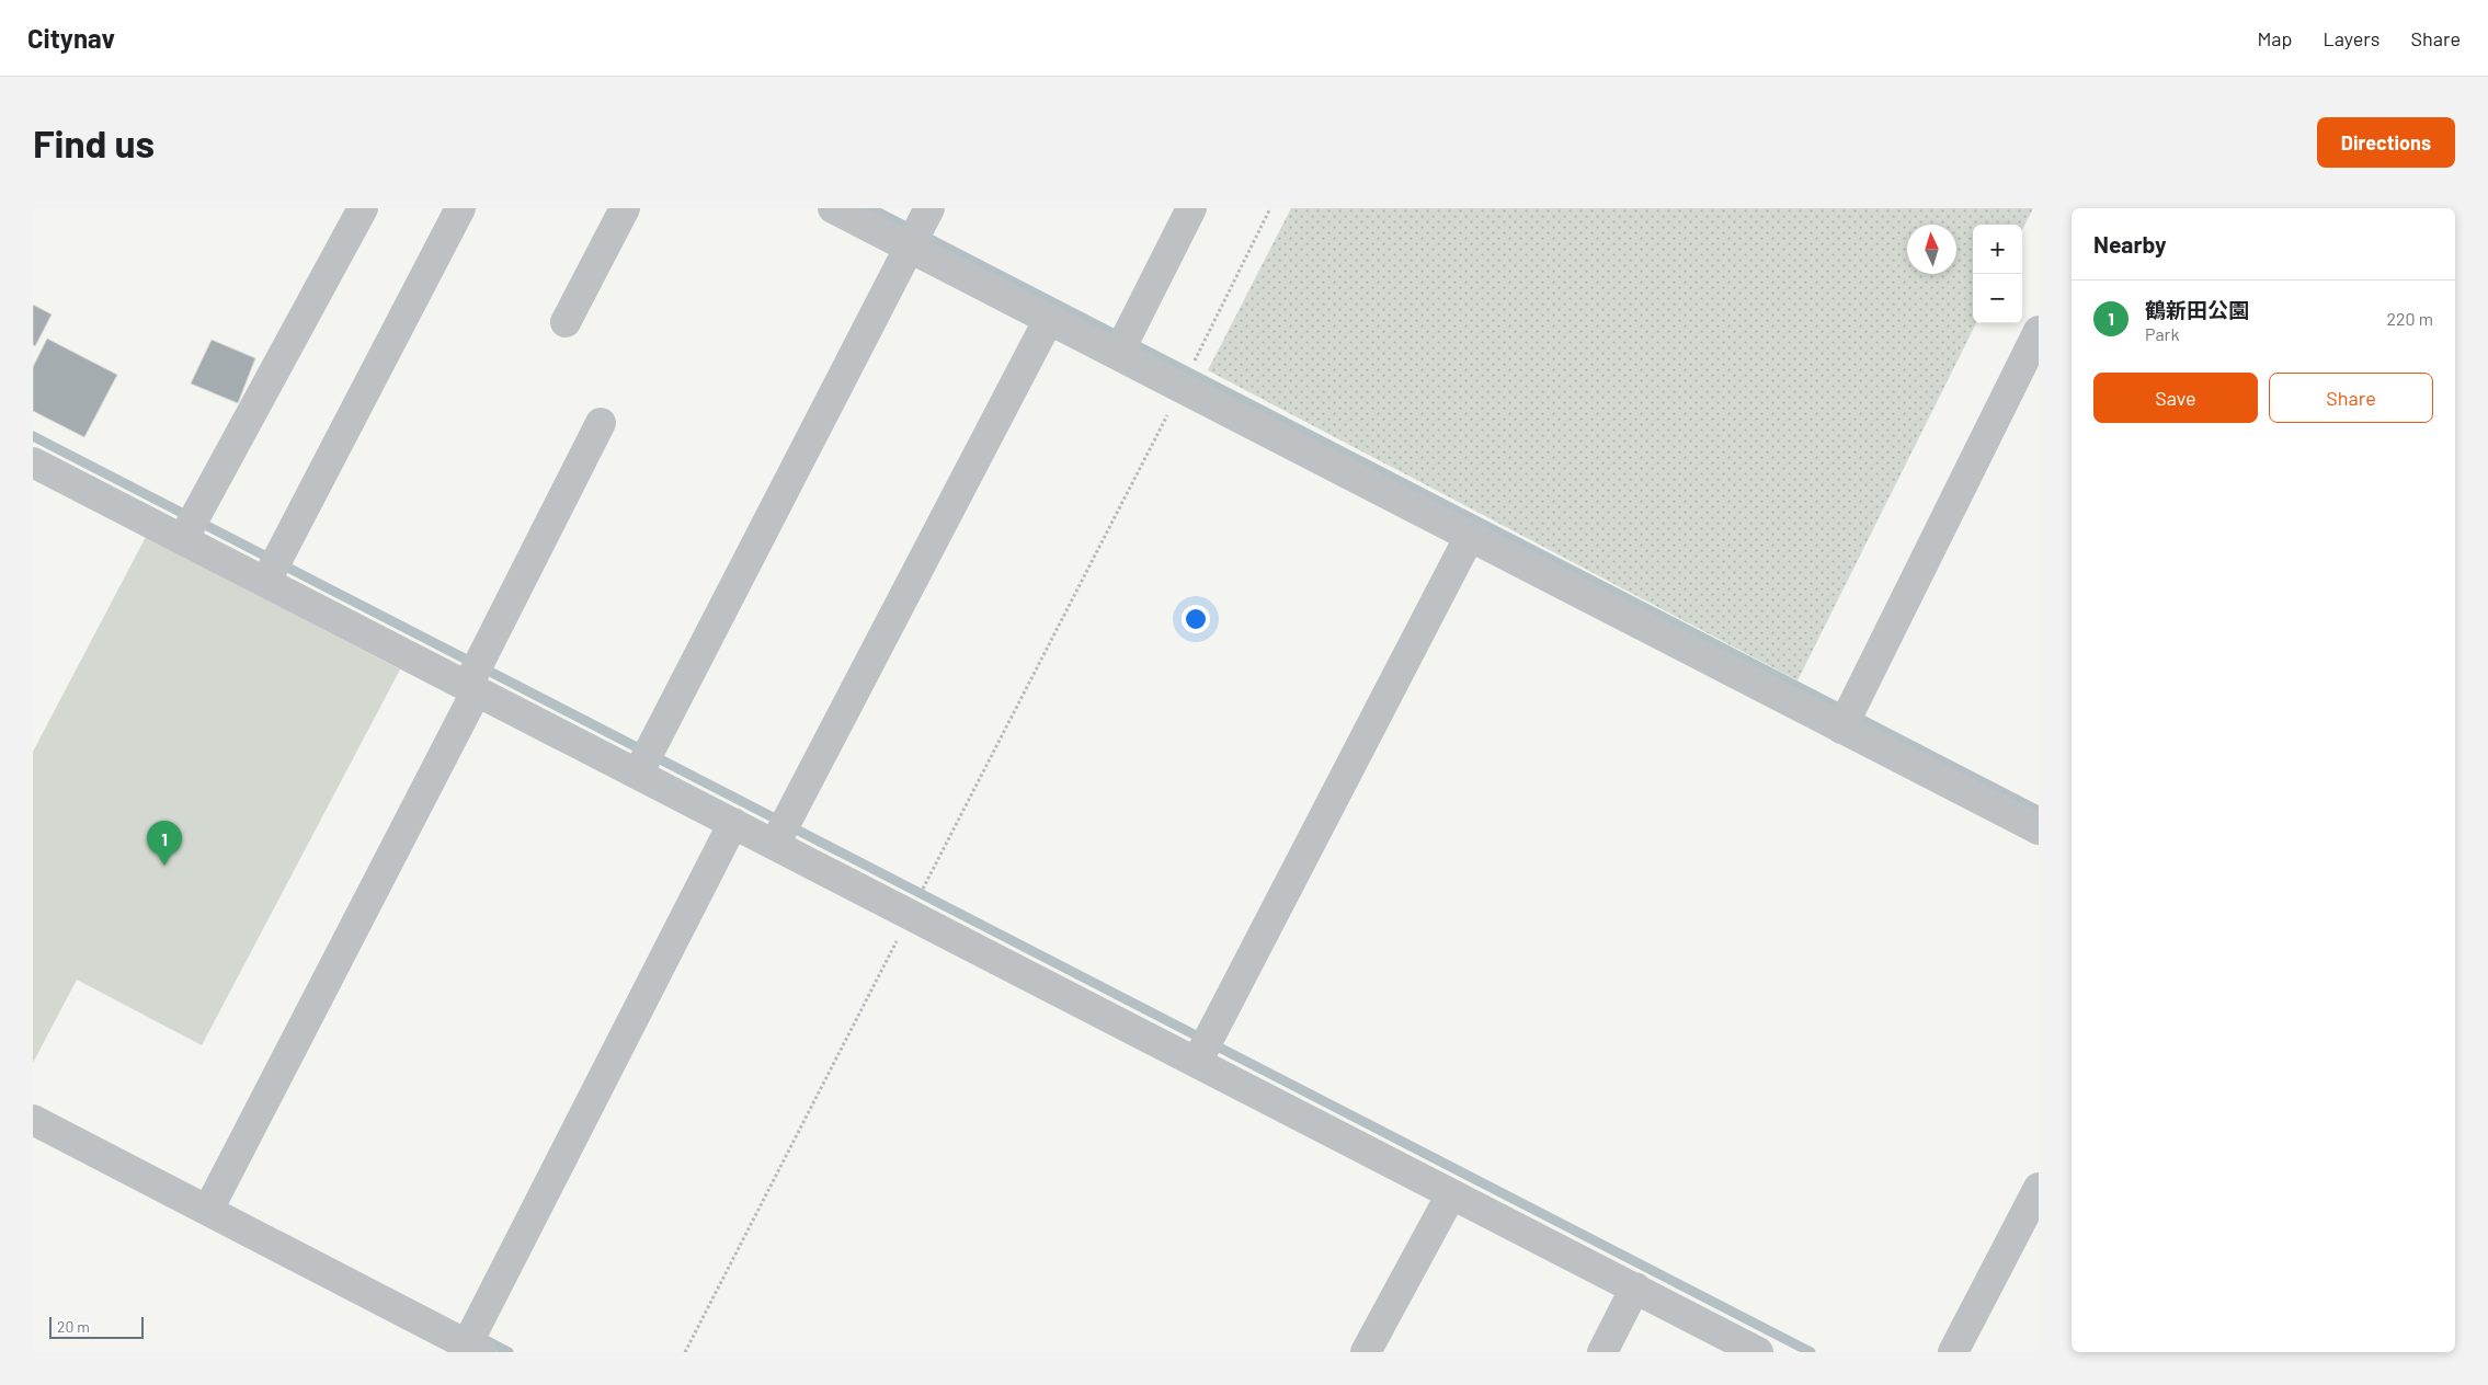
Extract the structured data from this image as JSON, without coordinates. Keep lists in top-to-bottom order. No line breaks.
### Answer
{"scale_bar":"20 m","north":"top","page":{"header":"Citynav","nav":["Map","Layers","Share"],"buttons":["Directions",["Save","Share"]],"title":"Find us","heading":"Nearby","map_buttons":["+","−"],"list":[{"mark":"1","name":"鶴新田公園","note":"Park","value":"220 m"}],"pins":"1","scale":"20 m"}}
